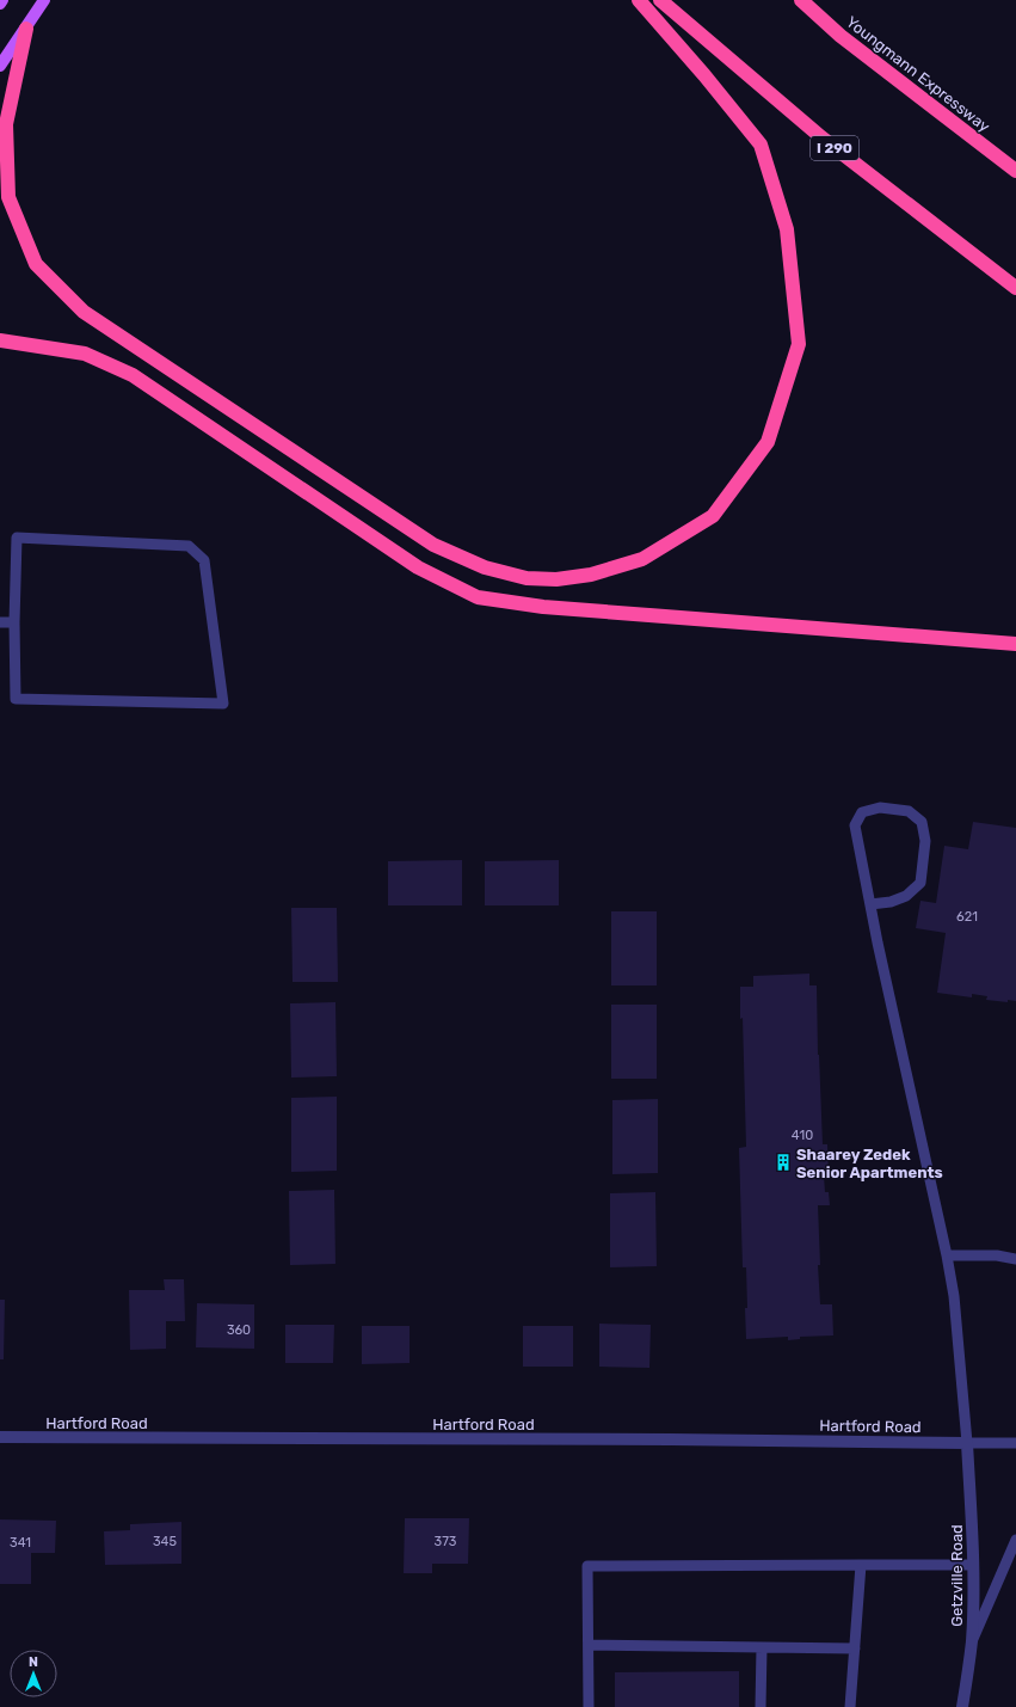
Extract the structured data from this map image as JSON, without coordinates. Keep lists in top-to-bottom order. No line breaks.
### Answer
{"streets":{"highway":["Youngmann Expressway","I 290"],"street":["Hartford Road","Getzville Road"]},"crossings":[["Hartford Road","Getzville Road"]],"places":{"building":["Shaarey Zedek Senior Apartments"]},"house_numbers":["621","410","360","345","373","341"],"north":"top"}
